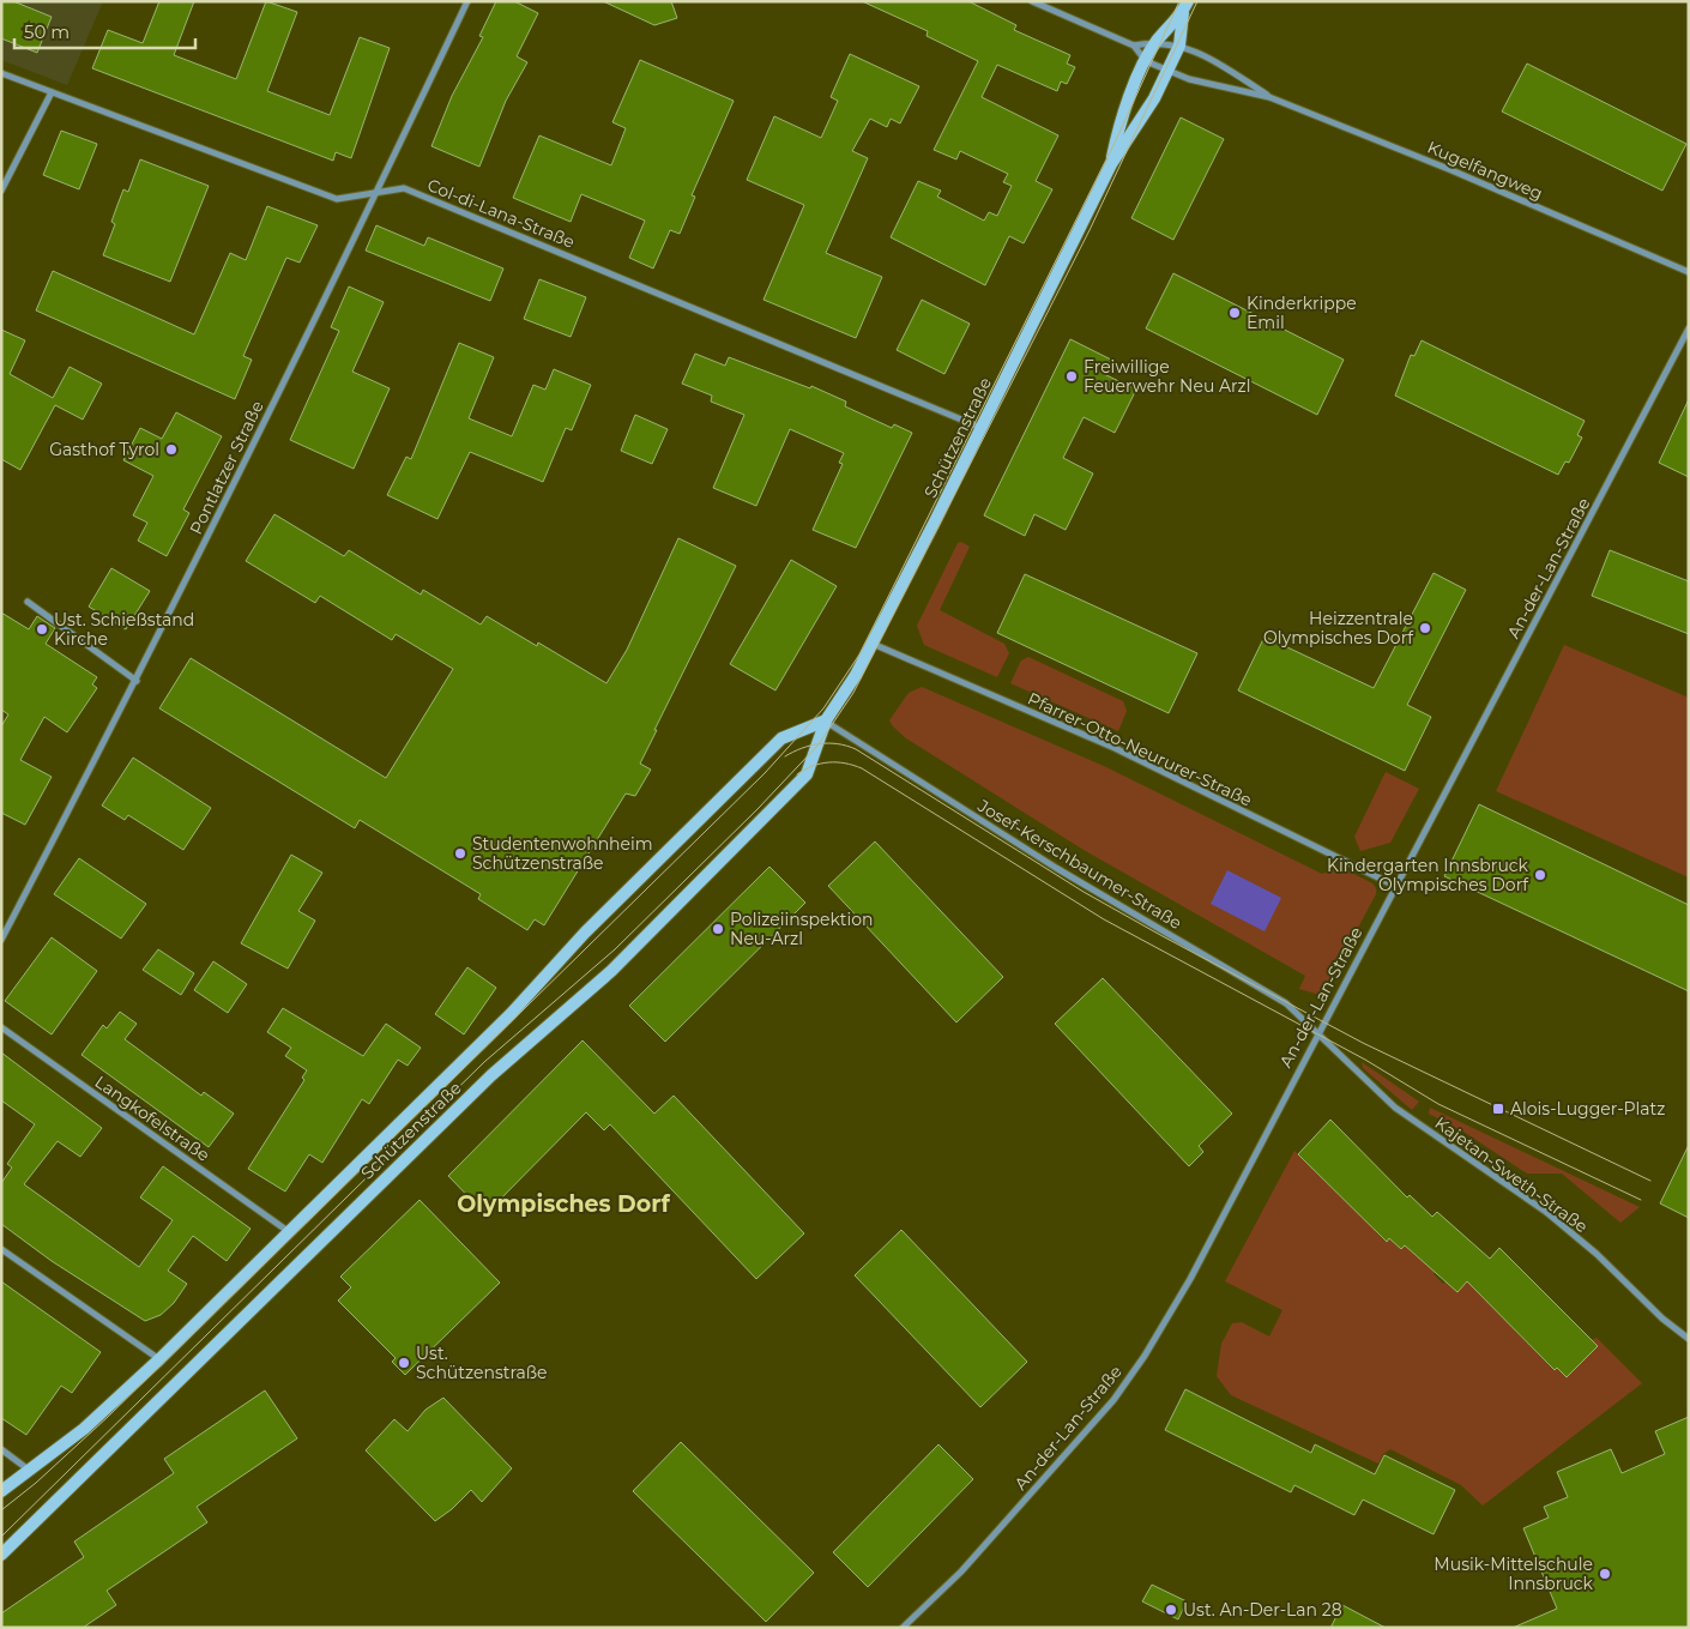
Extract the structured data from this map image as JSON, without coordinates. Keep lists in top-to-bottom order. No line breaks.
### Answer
{"streets":{"street":["Kugelfangweg","Col-di-Lana-Straße","Schützenstraße","Pontlatzer Straße","An-der-Lan-Straße","Pfarrer-Otto-Neururer-Straße","Josef-Kerschbaumer-Straße","Langkofelstraße","Kajetan-Sweth-Straße"]},"crossings":[["Kugelfangweg","Schützenstraße"],["Col-di-Lana-Straße","Schützenstraße"],["Col-di-Lana-Straße","Pontlatzer Straße"],["Schützenstraße","Pfarrer-Otto-Neururer-Straße"],["Schützenstraße","Josef-Kerschbaumer-Straße"],["Schützenstraße","Langkofelstraße"],["An-der-Lan-Straße","Pfarrer-Otto-Neururer-Straße"],["An-der-Lan-Straße","Josef-Kerschbaumer-Straße"],["An-der-Lan-Straße","Kajetan-Sweth-Straße"],["Josef-Kerschbaumer-Straße","Kajetan-Sweth-Straße"]],"districts":["Olympisches Dorf"],"places":{"other":["Kinderkrippe Emil","Freiwillige Feuerwehr Neu Arzl","Gasthof Tyrol","Heizzentrale Olympisches Dorf","Ust. Schießstand Kirche","Studentenwohnheim Schützenstraße","Kindergarten Innsbruck Olympisches Dorf","Polizeiinspektion Neu-Arzl","Ust. Schützenstraße","Musik-Mittelschule Innsbruck","Ust. An-Der-Lan 28"],"transit":["Alois-Lugger-Platz"]},"scale_bar":"50 m"}
